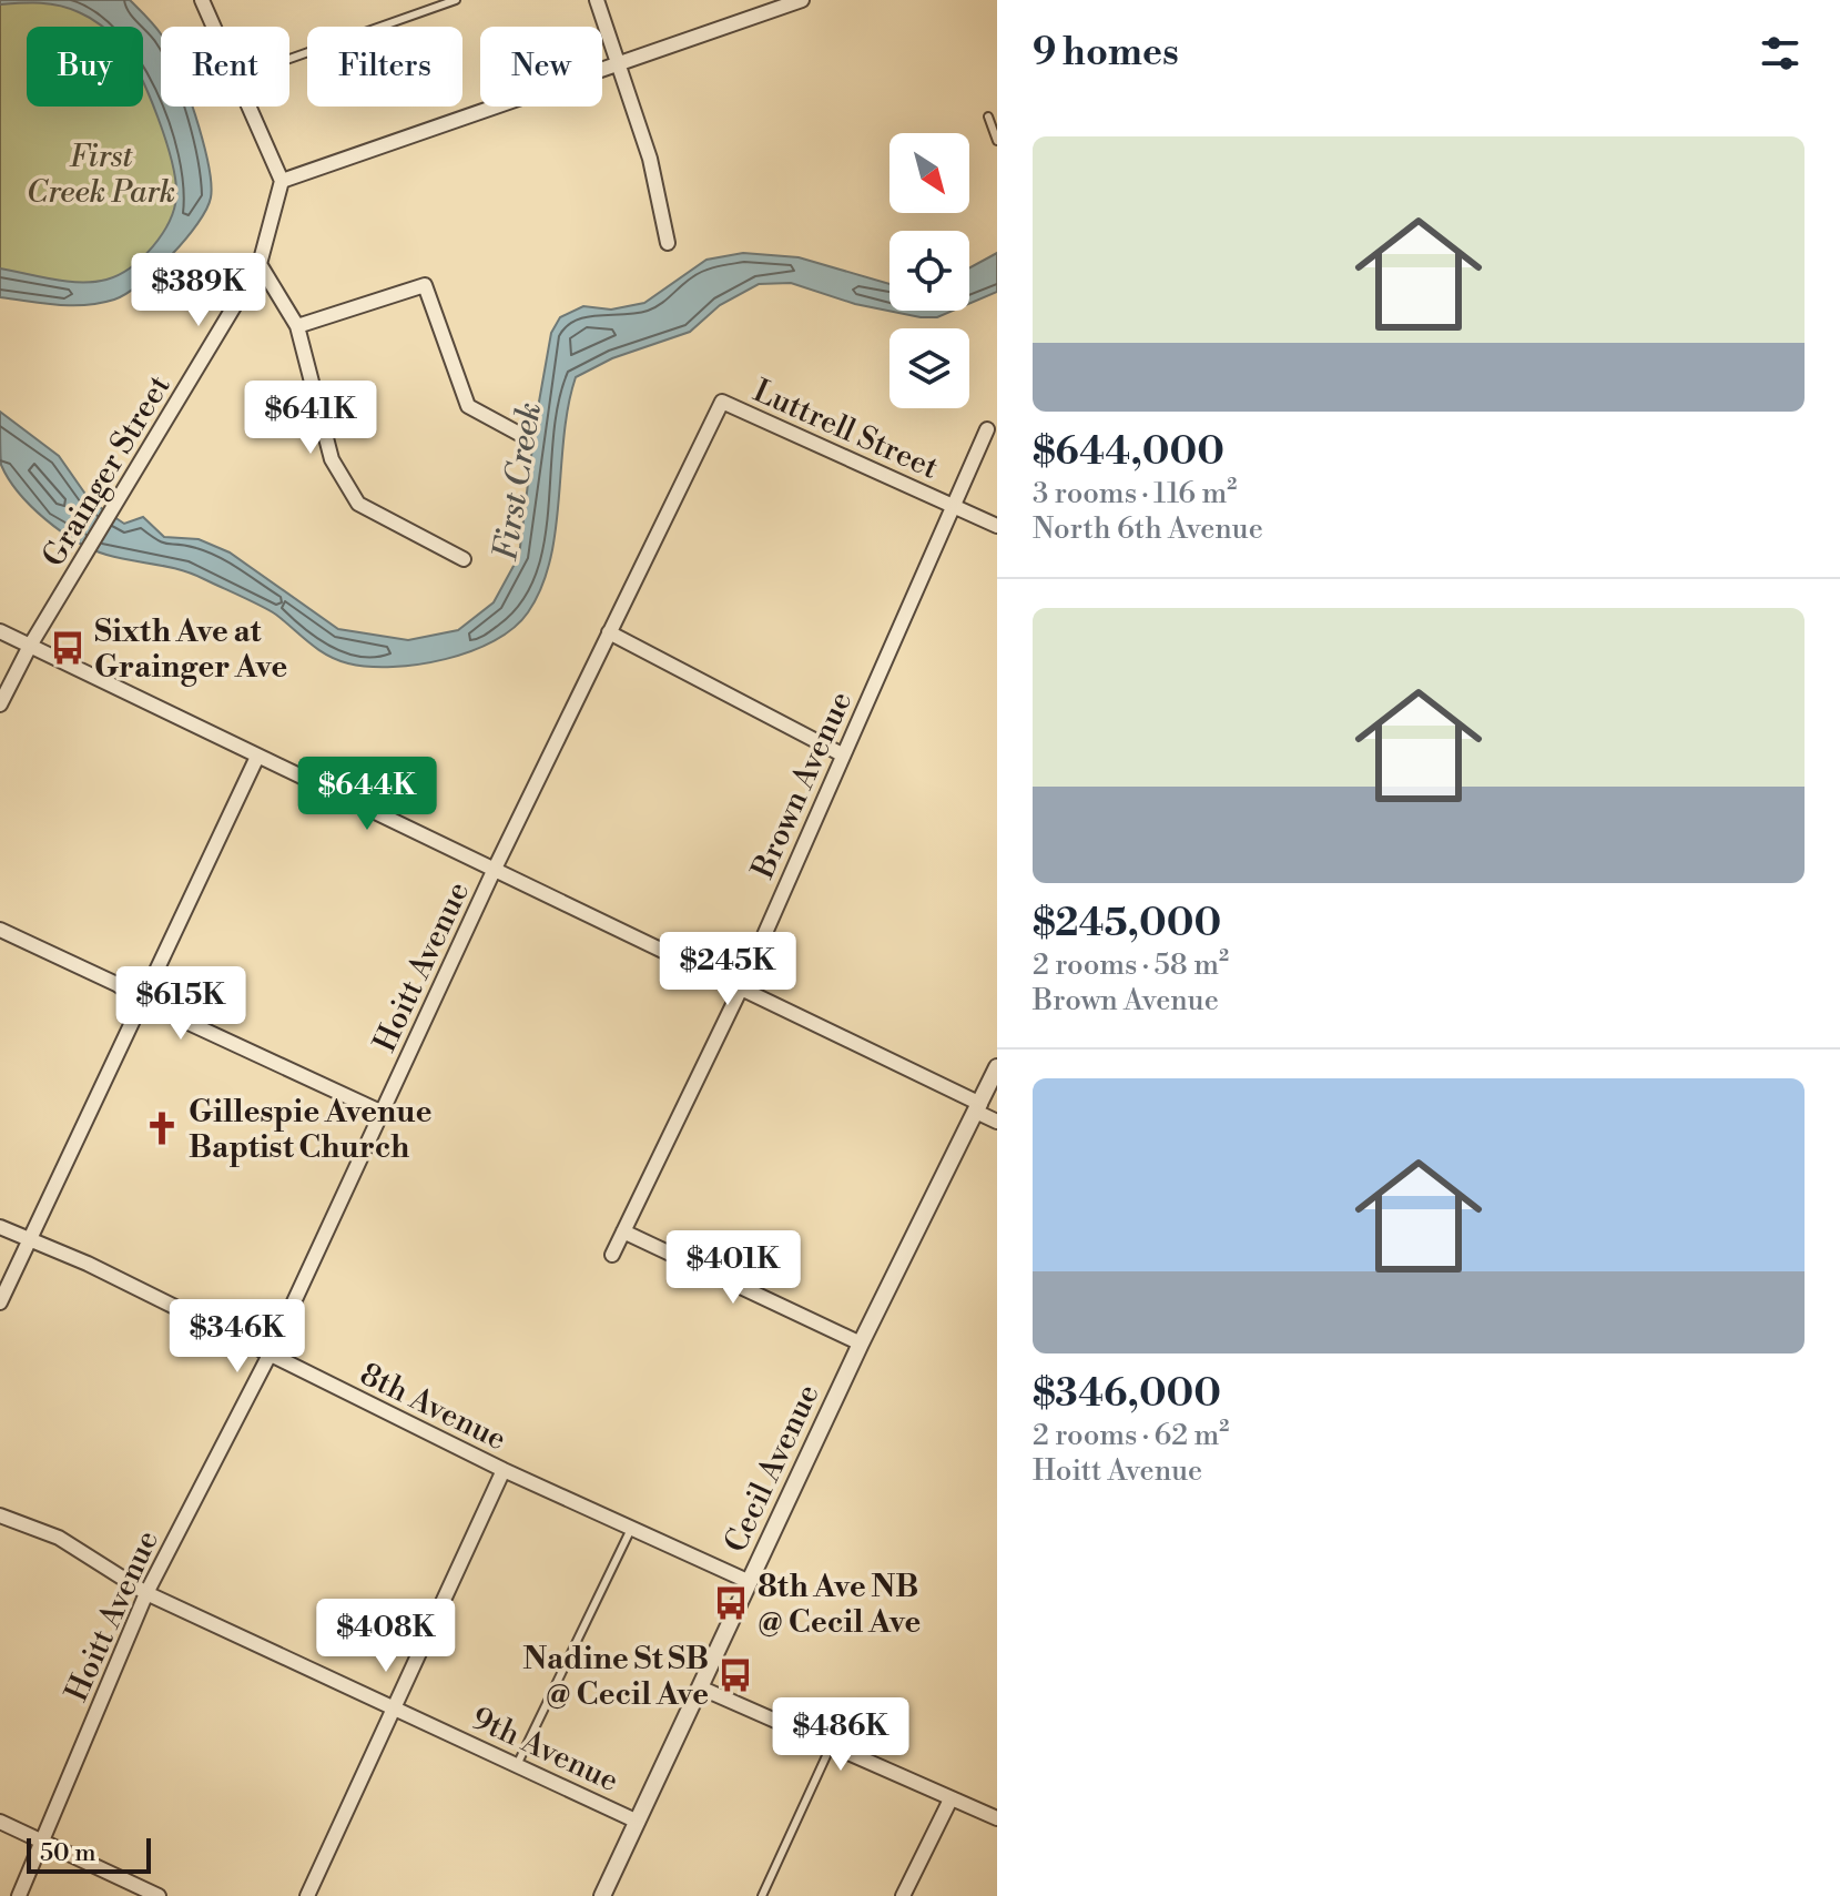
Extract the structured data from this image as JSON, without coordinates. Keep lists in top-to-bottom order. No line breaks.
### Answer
{"streets":{"street":["Luttrell Street","Grainger Street","Brown Avenue","Hoitt Avenue","8th Avenue","Cecil Avenue","9th Avenue"]},"crossings":[["Luttrell Street","Brown Avenue"],["Luttrell Street","Hoitt Avenue"],["Hoitt Avenue","8th Avenue"],["Hoitt Avenue","9th Avenue"],["8th Avenue","Cecil Avenue"],["Cecil Avenue","9th Avenue"]],"water":["First Creek"],"parks":["First Creek Park"],"places":{"bus stop":["Sixth Ave at Grainger Ave","8th Ave NB @ Cecil Ave","Nadine St SB @ Cecil Ave"],"church":["Gillespie Avenue Baptist Church"]},"scale_bar":"50 m","north":"bottom right","page":{"heading":"9 homes","chip":["Buy","Rent","Filters","New"],"list":[{"name":"$644,000","note":"3 rooms · 116 m² · North 6th Avenue"},{"name":"$245,000","note":"2 rooms · 58 m² · Brown Avenue"},{"name":"$346,000","note":"2 rooms · 62 m² · Hoitt Avenue"}],"price":["$389K","$641K","$644K","$245K","$615K","$401K","$346K","$408K","$486K"],"scale":"50 m"}}
